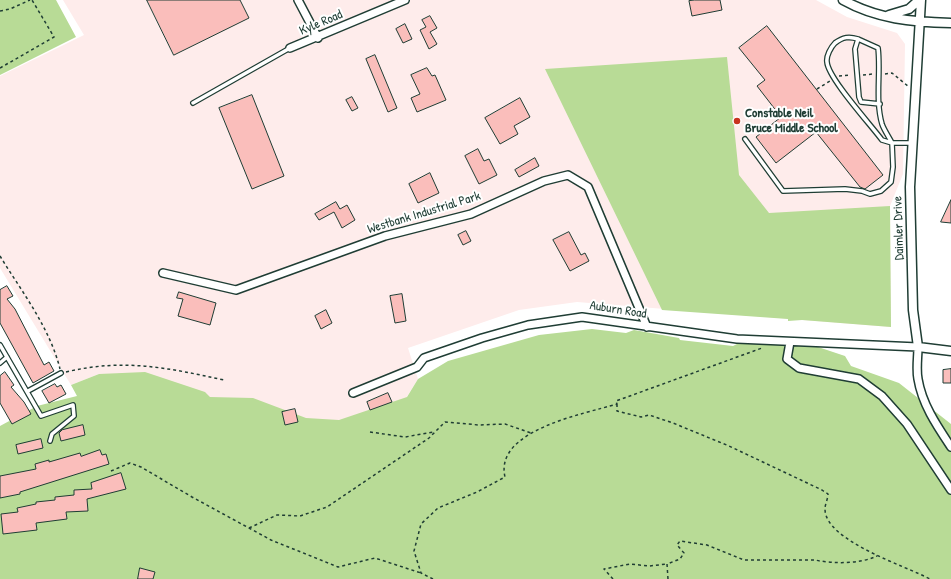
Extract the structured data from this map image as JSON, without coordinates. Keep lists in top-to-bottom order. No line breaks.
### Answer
{"streets":{"street":["Kyle Road","Westbank Industrial Park","Daimler Drive","Auburn Road"]},"crossings":[["Westbank Industrial Park","Auburn Road"],["Daimler Drive","Auburn Road"]],"places":["Constable Neil Bruce Middle School"]}
